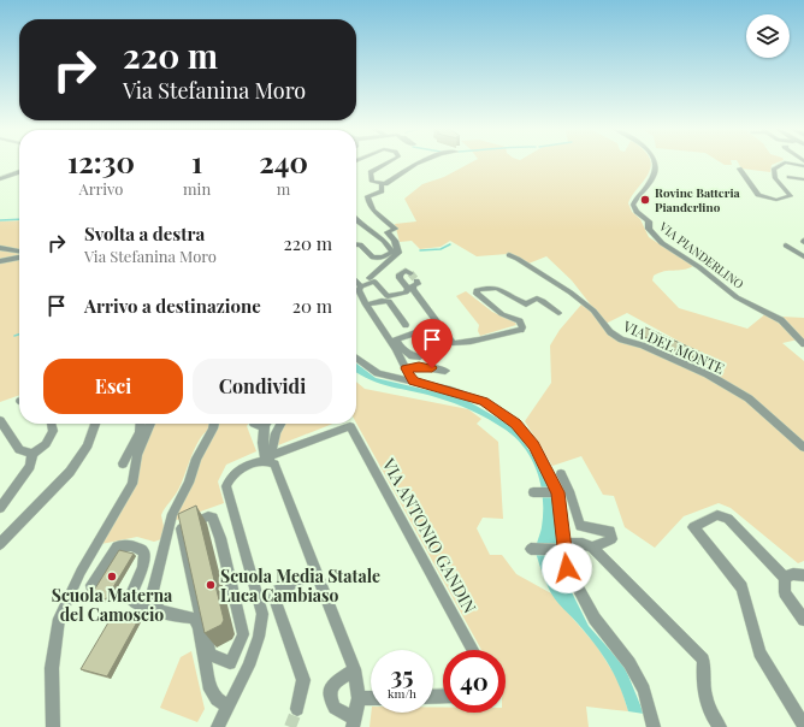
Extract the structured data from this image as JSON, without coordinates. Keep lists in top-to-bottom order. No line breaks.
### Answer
{"streets":{"street":["VIA PIANDERLINO","VIA DEL MONTE","VIA ANTONIO GANDIN"]},"places":["Rovine Batteria Pianderlino","Scuola Materna del Camoscio","Scuola Media Statale Luca Cambiaso"],"page":{"turn":["220 m","Via Stefanina Moro"],"eta":["12:30","Arrivo","1","min","240","m"],"list":[{"name":"Svolta a destra","note":"Via Stefanina Moro","value":"220 m"},{"name":"Arrivo a destinazione","value":"20 m"}],"buttons":["Esci","Condividi"],"speed":"35 km/h","limit":"40"}}
